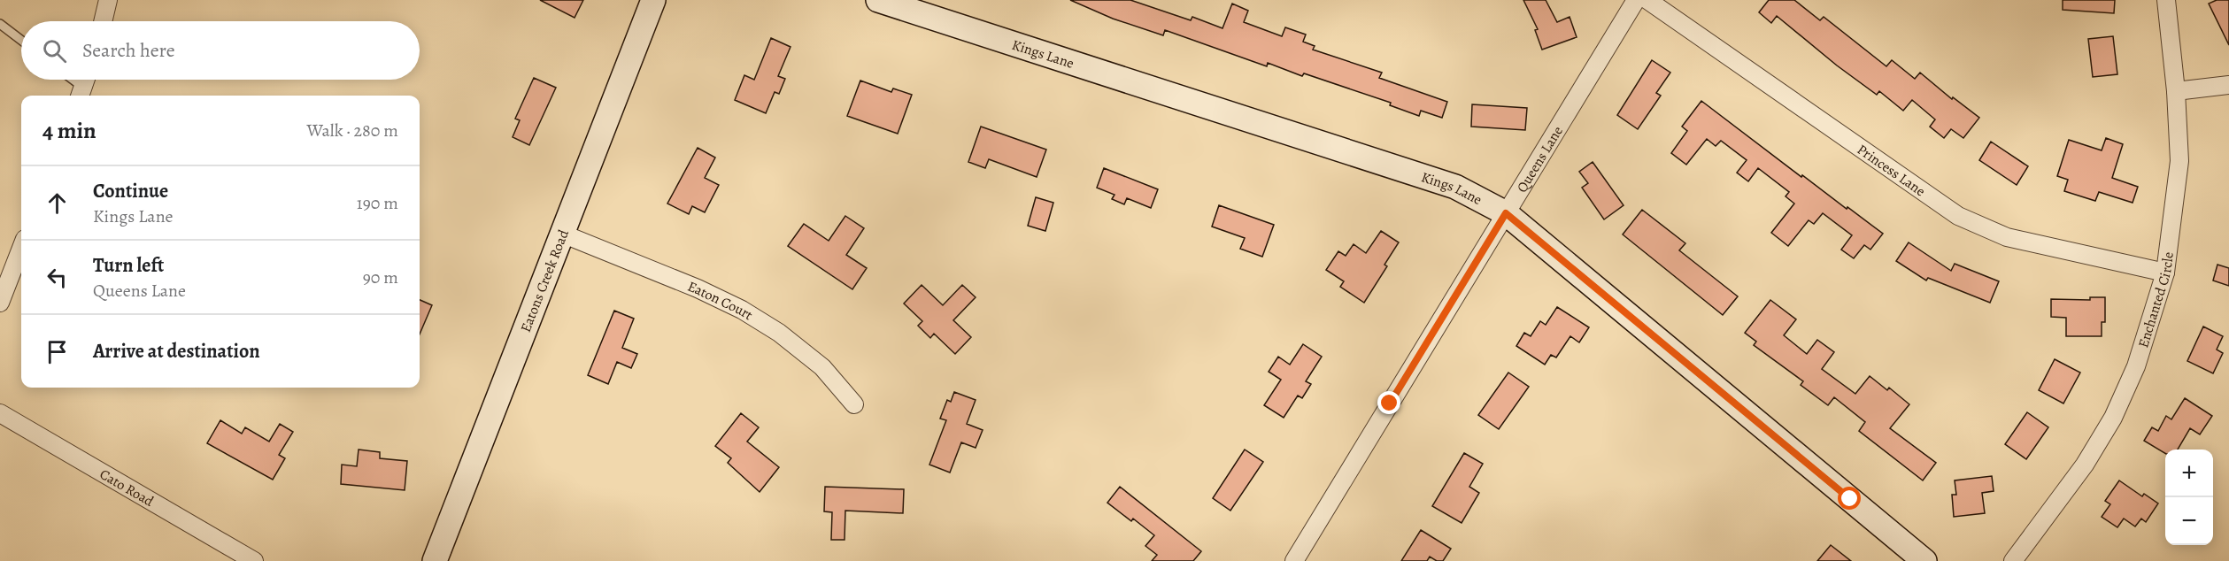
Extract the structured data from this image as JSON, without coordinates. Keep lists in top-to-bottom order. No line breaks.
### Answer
{"streets":{"street":["Kings Lane","Queens Lane","Princess Lane","Eatons Creek Road","Enchanted Circle","Eaton Court","Cato Road"]},"crossings":[["Kings Lane","Queens Lane"],["Princess Lane","Enchanted Circle"],["Eatons Creek Road","Eaton Court"]],"page":{"search":"Search here","heading":["4 min","Walk · 280 m"],"list":[["Continue","Kings Lane","190 m"],["Turn left","Queens Lane","90 m"],"Arrive at destination"],"map_buttons":["+","−"]}}
